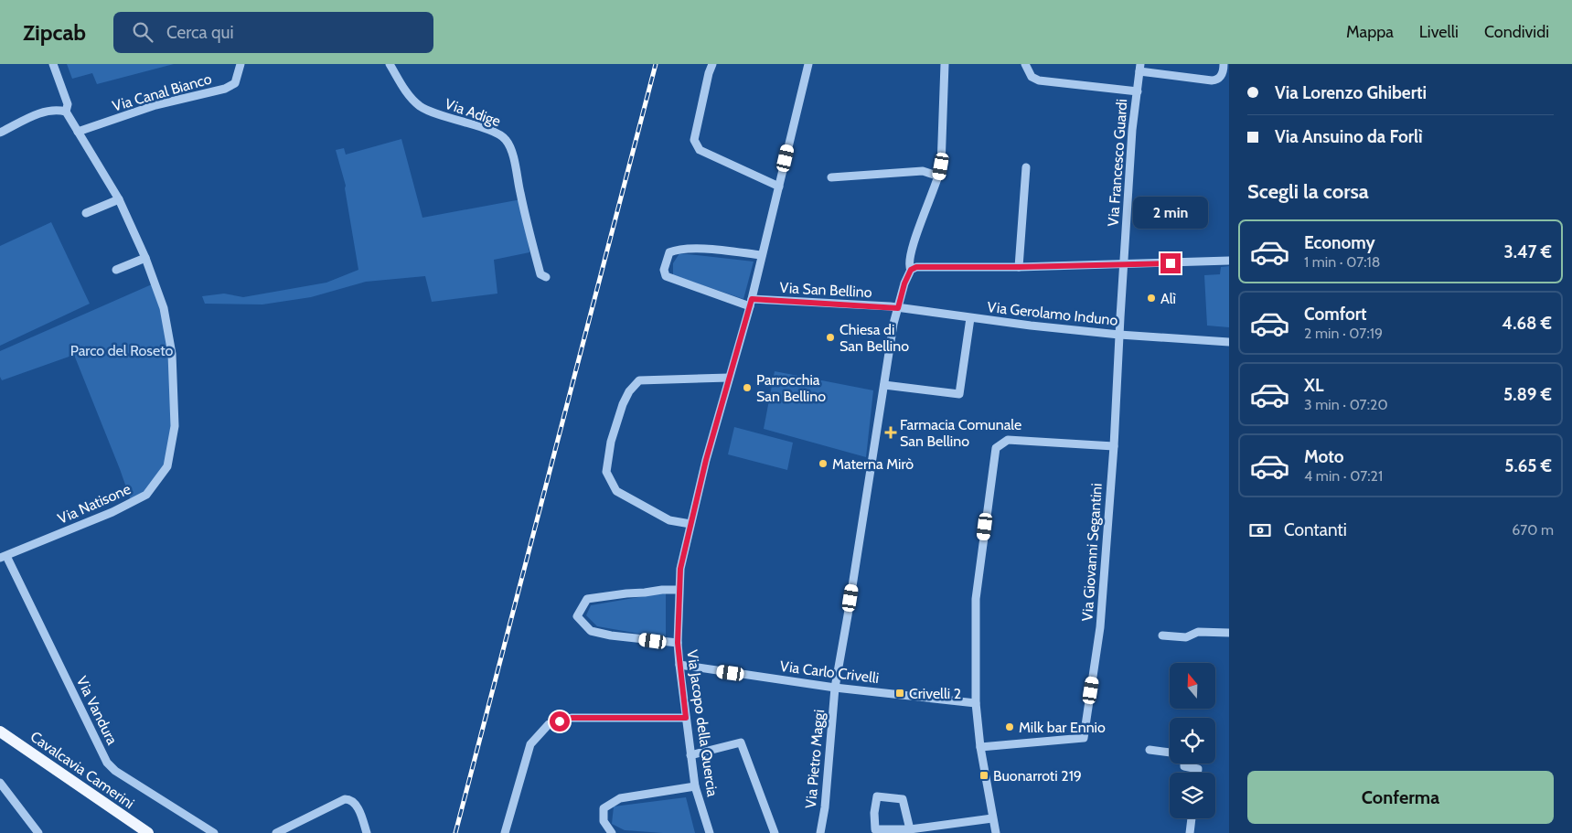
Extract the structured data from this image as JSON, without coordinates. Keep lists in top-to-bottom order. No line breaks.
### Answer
{"streets":{"main road":["Cavalcavia Camerini"],"street":["Via Canal Bianco","Via Adige","Via Francesco Guardi","Via San Bellino","Via Gerolamo Induno","Via Natisone","Via Giovanni Segantini","Via Carlo Crivelli","Via Vandura","Via Jacopo della Quercia","Via Pietro Maggi"]},"crossings":[["Via Canal Bianco","Via Natisone"],["Via Francesco Guardi","Via Giovanni Segantini"],["Via San Bellino","Via Gerolamo Induno"],["Via San Bellino","Via Jacopo della Quercia"],["Via San Bellino","Via Pietro Maggi"],["Via Gerolamo Induno","Via Giovanni Segantini"],["Via Gerolamo Induno","Via Pietro Maggi"],["Via Natisone","Via Vandura"],["Via Carlo Crivelli","Via Jacopo della Quercia"],["Via Carlo Crivelli","Via Pietro Maggi"]],"parks":["Parco del Roseto"],"places":{"other":["Alì","Chiesa di San Bellino","Parrocchia San Bellino","Materna Mirò","Milk bar Ennio"],"health":["Farmacia Comunale San Bellino"],"transit":["Crivelli 2","Buonarroti 219"]},"north":"top","page":{"header":"Zipcab","search":"Cerca qui","nav":["Mappa","Livelli","Condividi"],"banner":["Via Lorenzo Ghiberti","Via Ansuino da Forlì"],"heading":"Scegli la corsa","bubble":"2 min","list":[{"name":"Economy","note":"1 min · 07:18","value":"3.47 €"},{"name":"Comfort","note":"2 min · 07:19","value":"4.68 €"},{"name":"XL","note":"3 min · 07:20","value":"5.89 €"},{"name":"Moto","note":"4 min · 07:21","value":"5.65 €"}],"pay":["Contanti","670 m"],"buttons":"Conferma"}}
